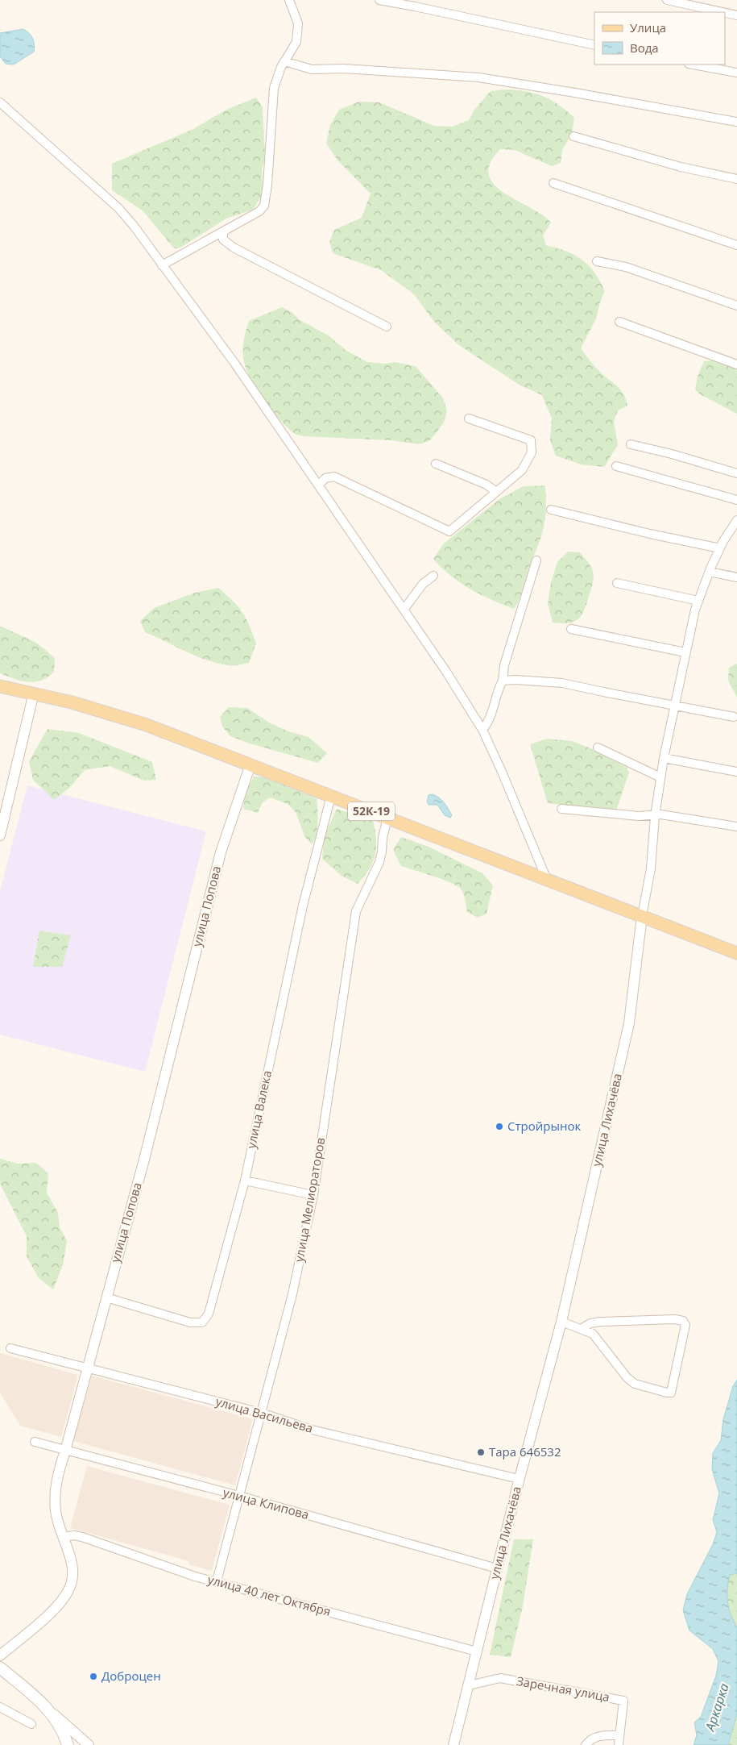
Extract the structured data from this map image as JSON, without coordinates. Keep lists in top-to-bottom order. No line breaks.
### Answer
{"streets":{"main road":["52К-19"],"street":["улица Попова","улица Валека","улица Лихачёва","улица Мелиораторов","улица Васильева","улица Клипова","улица 40 лет Октября","Заречная улица"]},"crossings":[["52К-19","улица Попова"],["52К-19","улица Валека"],["52К-19","улица Лихачёва"],["52К-19","улица Мелиораторов"],["улица Попова","улица Валека"],["улица Попова","улица Васильева"],["улица Попова","улица Клипова"],["улица Попова","улица 40 лет Октября"],["улица Лихачёва","улица Васильева"],["улица Лихачёва","улица Клипова"],["улица Лихачёва","улица 40 лет Октября"],["улица Лихачёва","Заречная улица"],["улица Мелиораторов","улица Васильева"],["улица Мелиораторов","улица Клипова"],["улица Мелиораторов","улица 40 лет Октября"]],"water":["Аркарка"],"places":["Стройрынок","Тара 646532","Доброцен"],"legend":["Улица","Вода"]}
